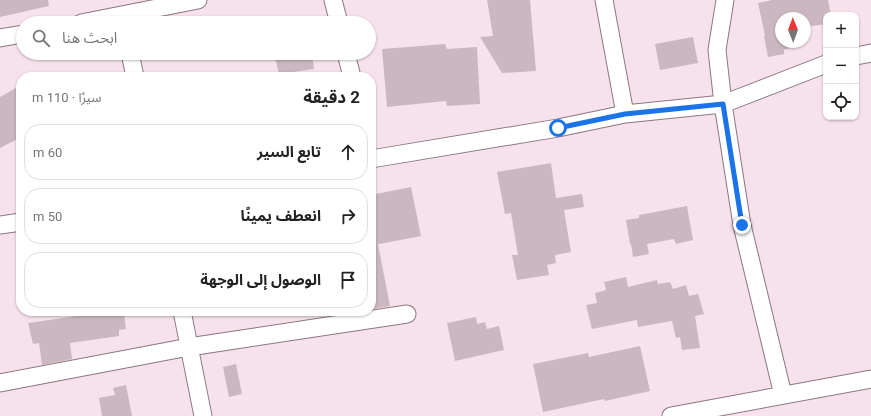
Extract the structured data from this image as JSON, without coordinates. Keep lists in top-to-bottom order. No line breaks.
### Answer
{"north":"top","page":{"map_buttons":["+","−"],"search":"ابحث هنا","heading":["2 دقيقة","سيرًا · 110 m"],"list":[["تابع السير","60 m"],["انعطف يمينًا","50 m"],"الوصول إلى الوجهة"]}}
